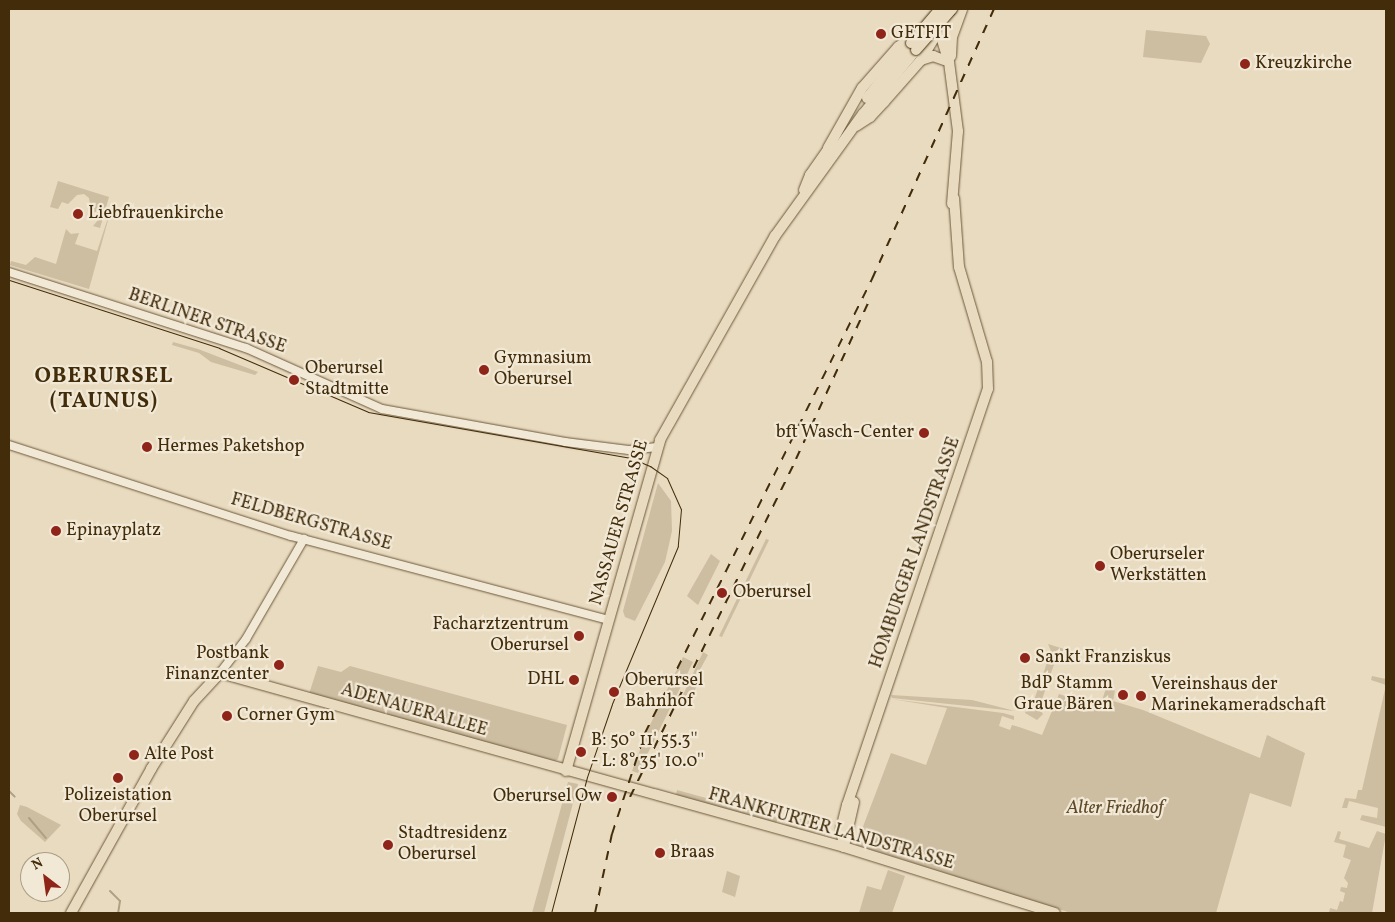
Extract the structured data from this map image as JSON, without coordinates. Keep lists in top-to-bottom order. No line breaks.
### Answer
{"streets":{"main road":["NASSAUER STRASSE","HOMBURGER LANDSTRASSE","ADENAUERALLEE","FRANKFURTER LANDSTRASSE"],"street":["BERLINER STRASSE","FELDBERGSTRASSE"]},"crossings":[["BERLINER STRASSE","NASSAUER STRASSE"],["FELDBERGSTRASSE","NASSAUER STRASSE"],["NASSAUER STRASSE","ADENAUERALLEE"],["HOMBURGER LANDSTRASSE","FRANKFURTER LANDSTRASSE"],["ADENAUERALLEE","FRANKFURTER LANDSTRASSE"]],"districts":["OBERURSEL (TAUNUS)"],"parks":["Alter Friedhof"],"places":["GETFIT","Kreuzkirche","Liebfrauenkirche","Gymnasium Oberursel","Oberursel Stadtmitte","bft Wasch-Center","Hermes Paketshop","Epinayplatz","Oberurseler Werkstätten","Oberursel","Facharztzentrum Oberursel","Sankt Franziskus","Postbank Finanzcenter","DHL","Oberursel Bahnhof","BdP Stamm Graue Bären","Vereinshaus der Marinekameradschaft","Corner Gym","B: 50° 11' 55.3'' - L: 8° 35' 10.0''","Alte Post","Polizeistation Oberursel","Oberursel Ow","Stadtresidenz Oberursel","Braas"],"north":"top left"}
